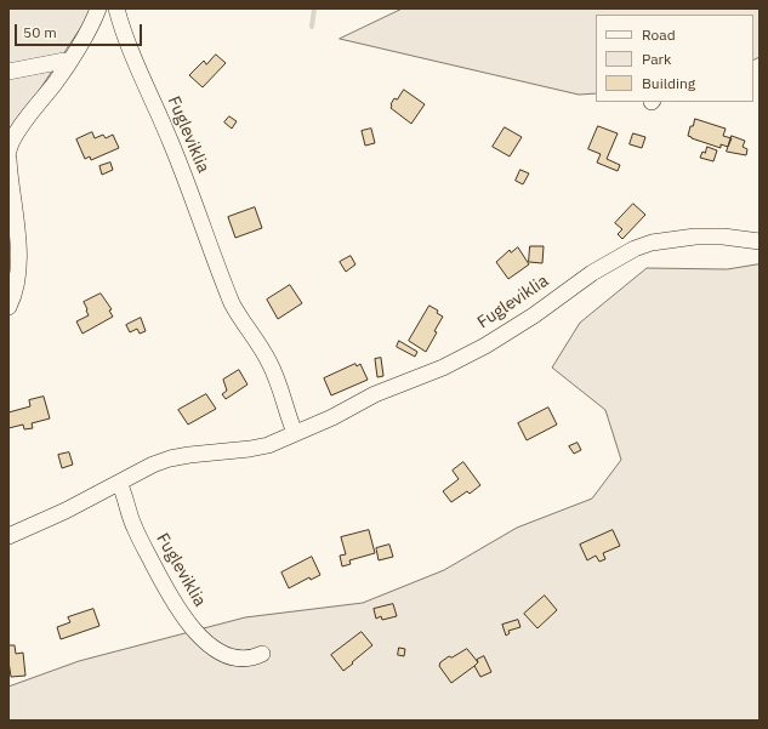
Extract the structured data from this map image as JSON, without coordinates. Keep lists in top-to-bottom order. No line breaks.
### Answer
{"streets":{"street":["Fugleviklia"]},"legend":["Road","Park","Building"],"scale_bar":"50 m"}
